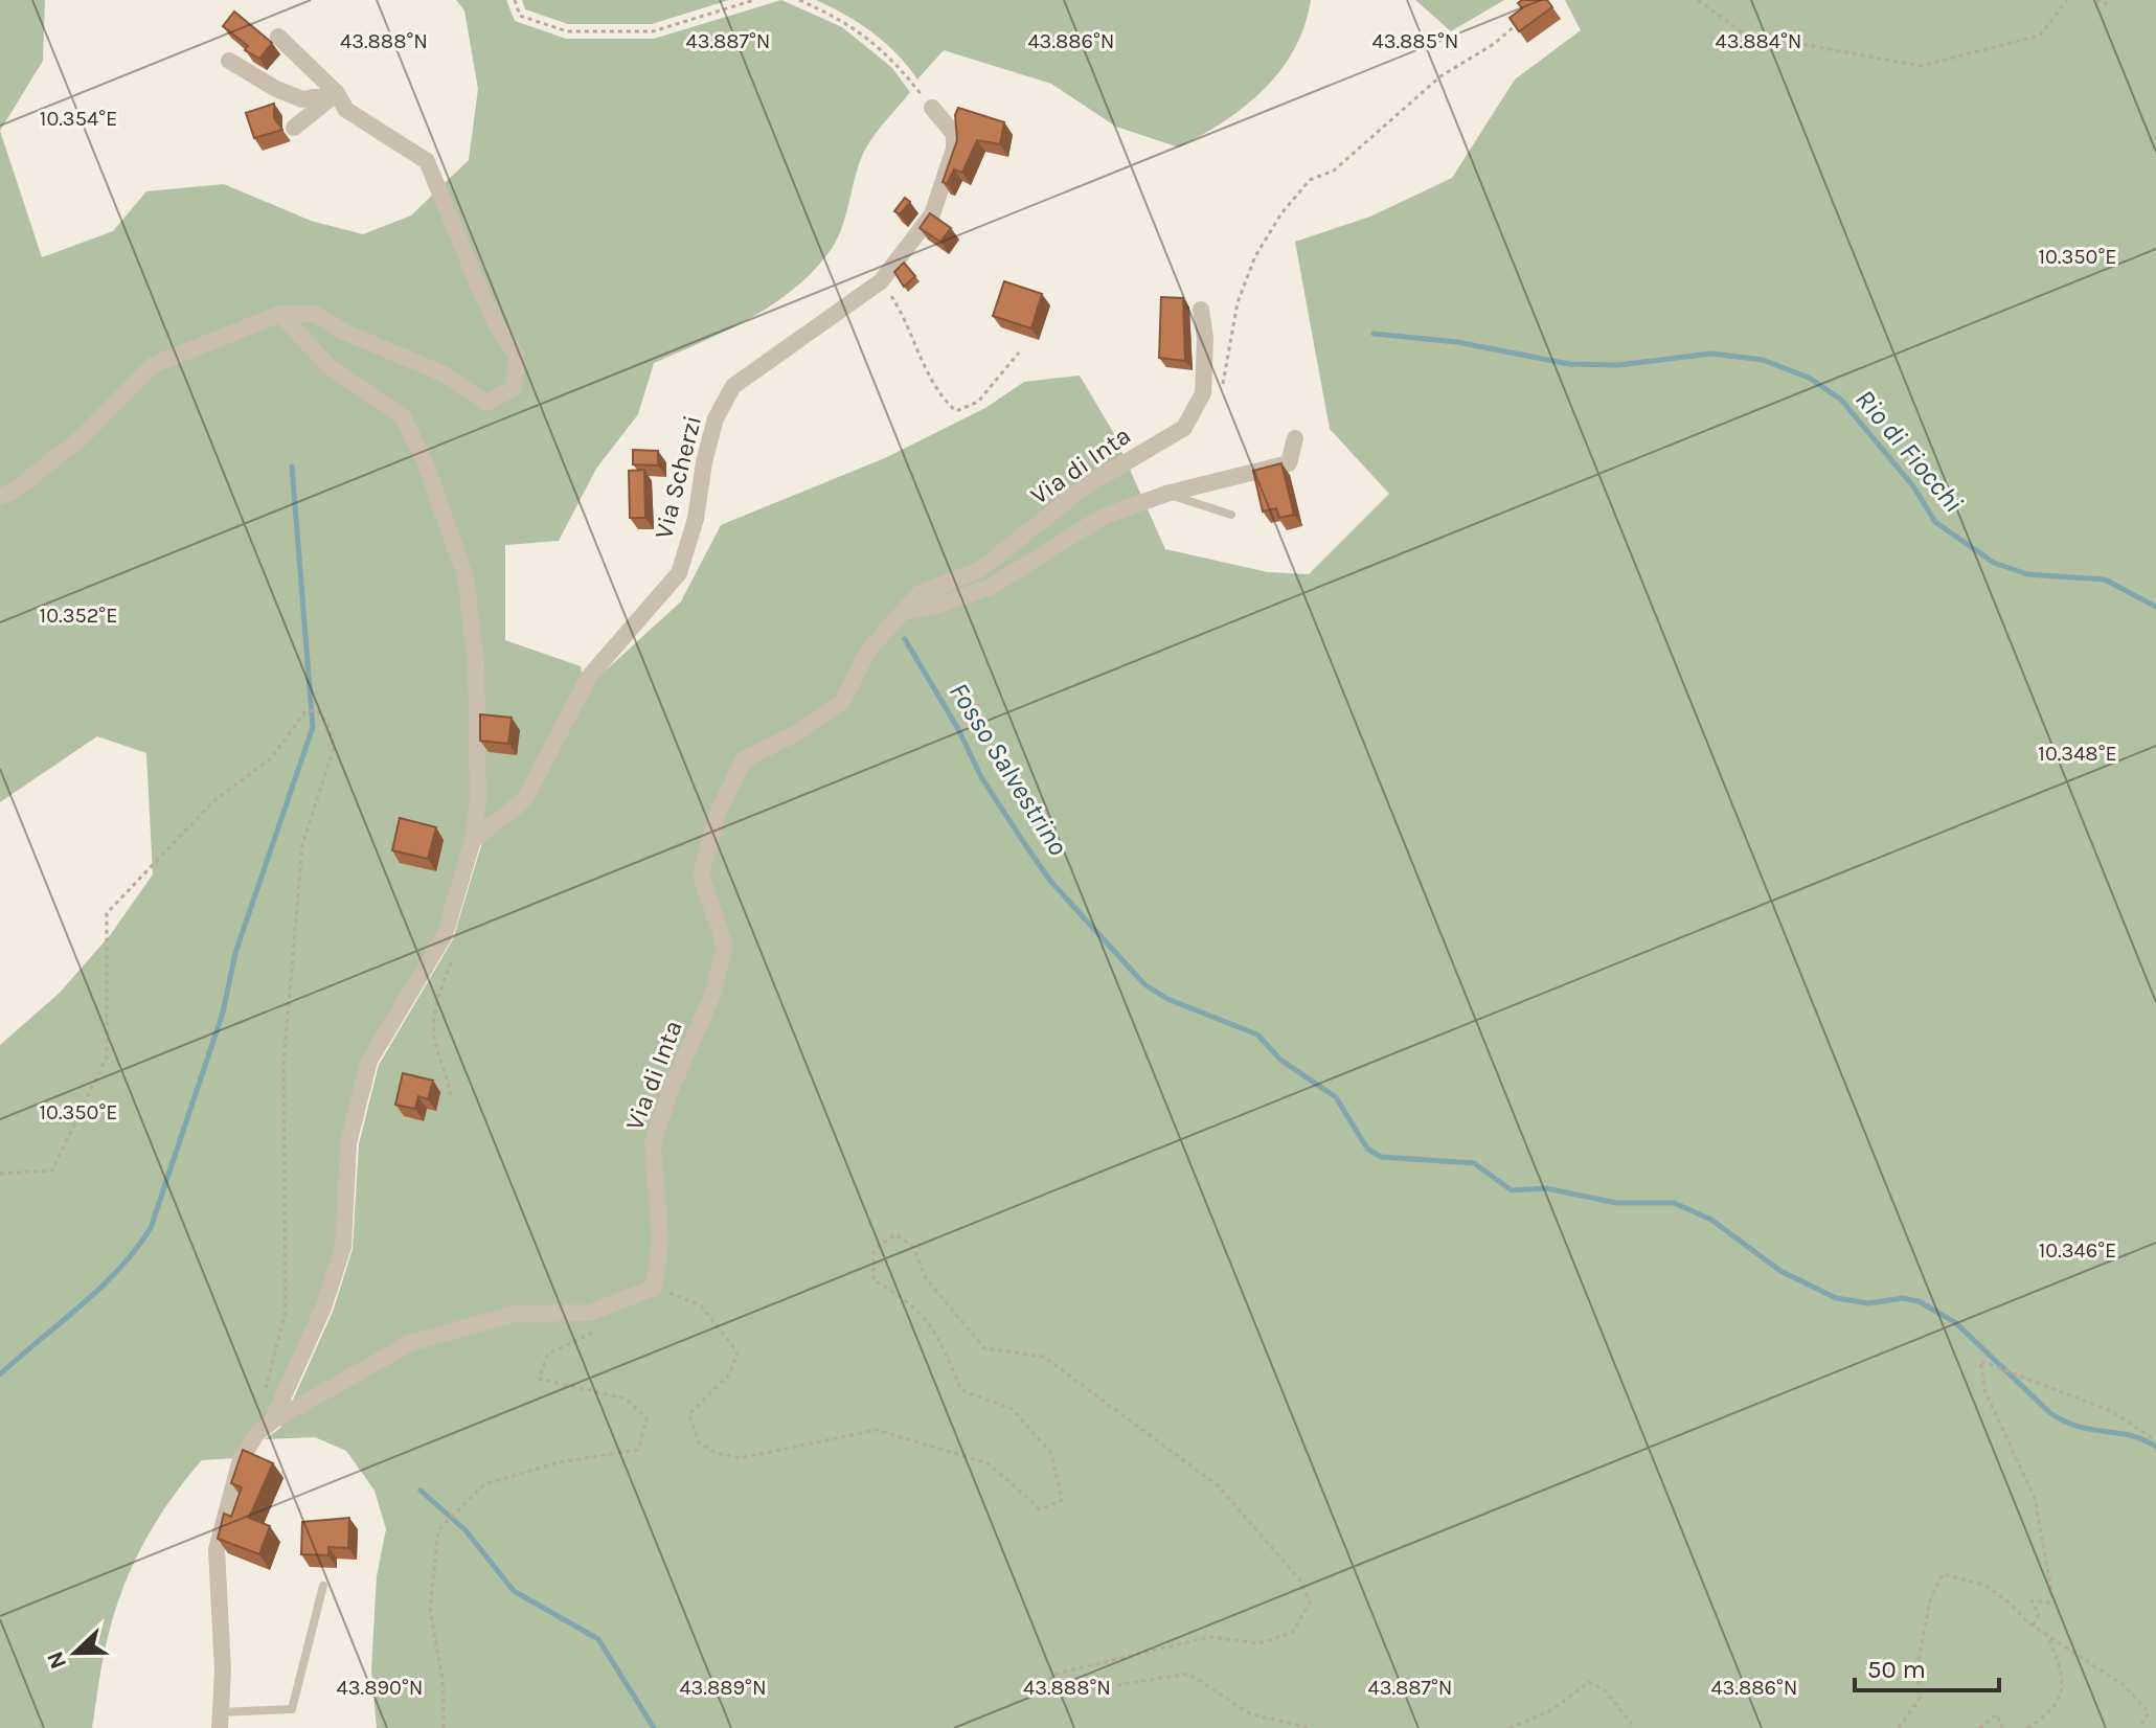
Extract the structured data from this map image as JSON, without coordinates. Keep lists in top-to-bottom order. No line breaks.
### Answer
{"streets":{"street":["Via di Inta","Via Scherzi"]},"water":["Rio di Fiocchi","Fosso Salvestrino"],"scale_bar":"50 m","north":"left","coordinates":["43.888°N","43.887°N","43.886°N","43.885°N","43.884°N","10.354°E","10.350°E","10.352°E","10.348°E","10.346°E","43.890°N","43.889°N"]}
